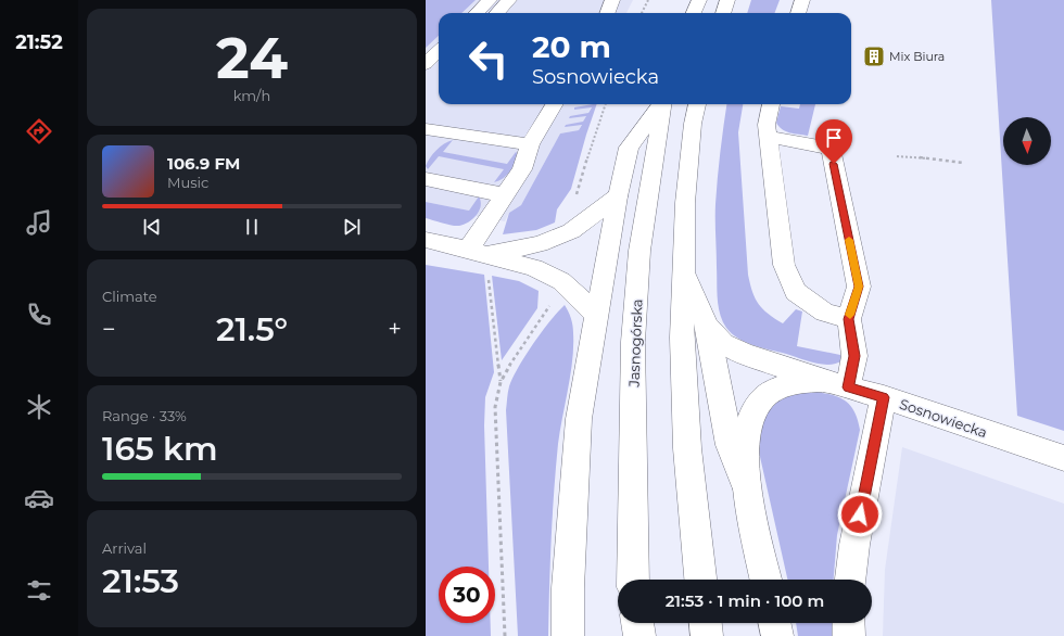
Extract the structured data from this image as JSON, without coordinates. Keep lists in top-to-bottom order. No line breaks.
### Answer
{"streets":{"main road":["Jasnogórska","Sosnowiecka"]},"places":{"building":["Mix Biura"]},"north":"bottom","page":{"tabs":"21:52","tile":[["24","km/h"],"Climate",["Range · 33%","165 km"],["Arrival","21:53"]],"turn":["20 m","Sosnowiecka"],"song":["106.9 FM","Music"],"heat":["−","21.5°","+"],"limit":"30","trip":"21:53 · 1 min · 100 m"}}
